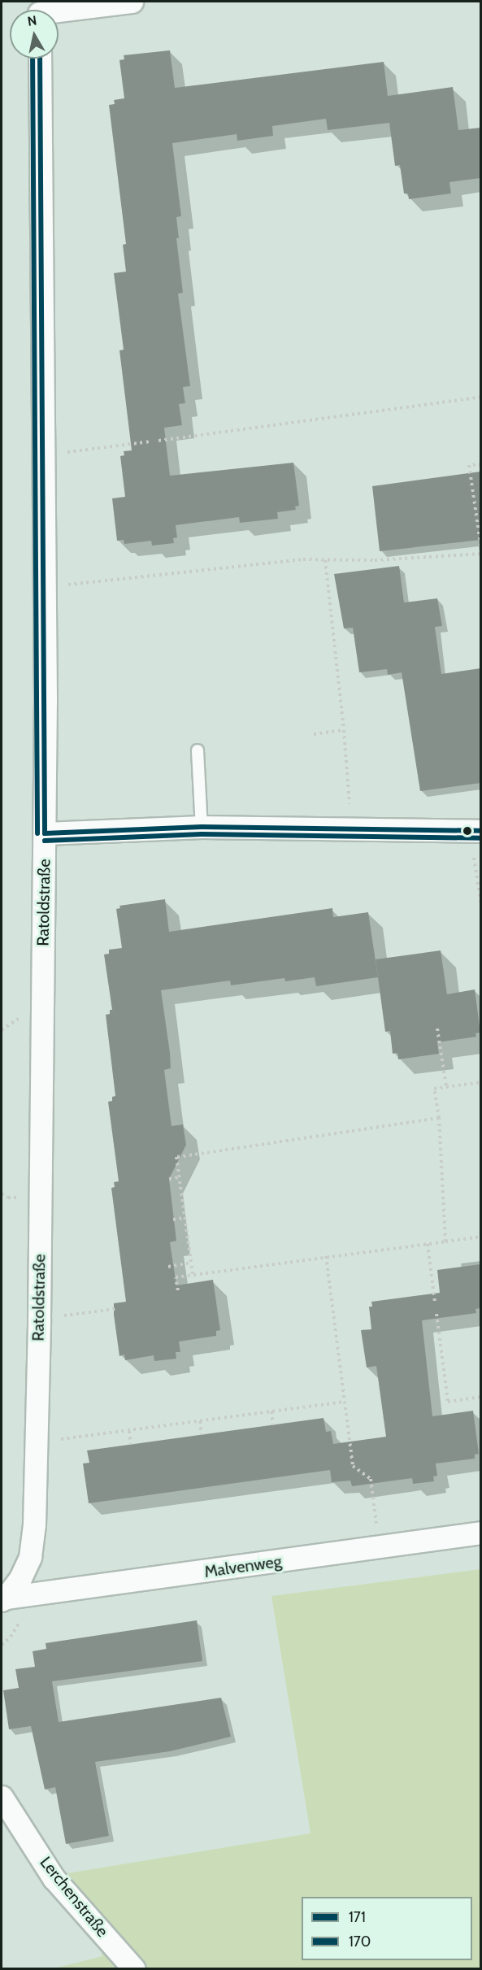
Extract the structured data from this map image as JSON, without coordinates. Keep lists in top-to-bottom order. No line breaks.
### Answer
{"streets":{"street":["Ratoldstraße","Malvenweg","Lerchenstraße"]},"crossings":[["Ratoldstraße","Malvenweg"]],"lines":["transit line 171","transit line 170"],"legend":["171","170"],"north":"top"}
